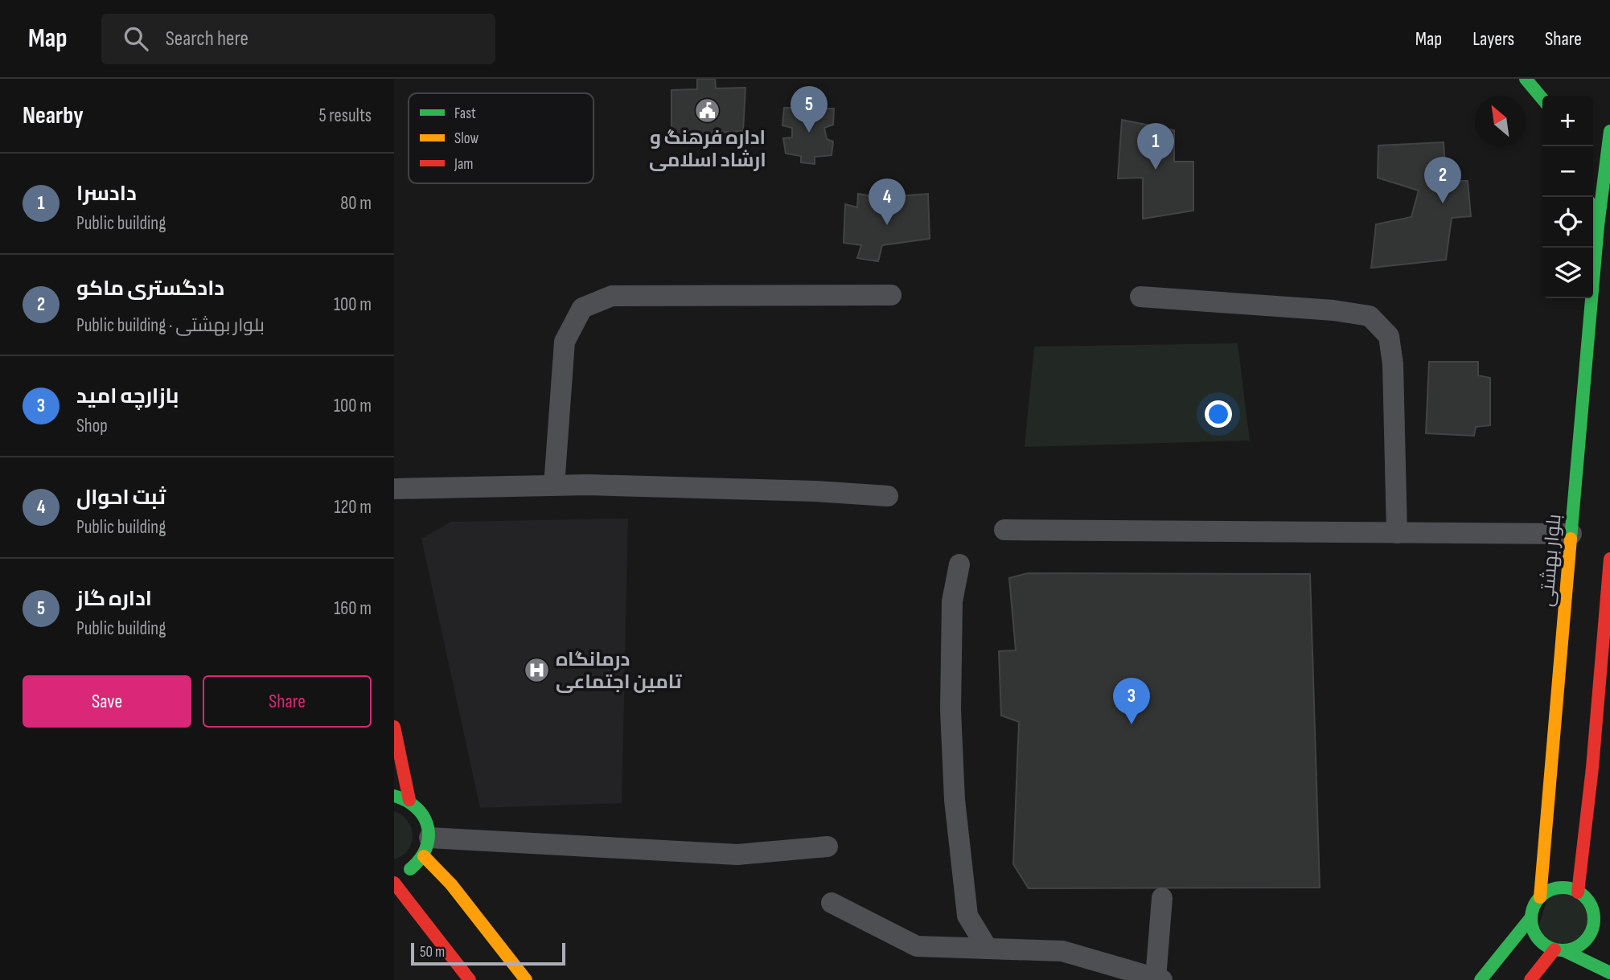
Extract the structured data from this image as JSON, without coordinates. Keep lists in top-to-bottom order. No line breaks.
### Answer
{"streets":{"main road":["بلوار بهشتی"]},"places":{"public building":["اداره فرهنگ و ارشاد اسلامی"],"hospital":["درمانگاه تامین اجتماعی"]},"legend":["Fast","Slow","Jam"],"scale_bar":"50 m","north":"top left","page":{"header":"Map","search":"Search here","nav":["Map","Layers","Share"],"heading":["Nearby","5 results"],"pins":["5","1","2","4","3"],"map_buttons":["+","−"],"list":[{"mark":"1","name":"دادسرا","note":"Public building","value":"80 m"},{"mark":"2","name":"دادگستری ماکو","note":"Public building · بلوار بهشتی","value":"100 m"},{"mark":"3","name":"بازارچه امید","note":"Shop","value":"100 m"},{"mark":"4","name":"ثبت احوال","note":"Public building","value":"120 m"},{"mark":"5","name":"اداره گاز","note":"Public building","value":"160 m"}],"buttons":["Save","Share"],"scale":"50 m"}}
